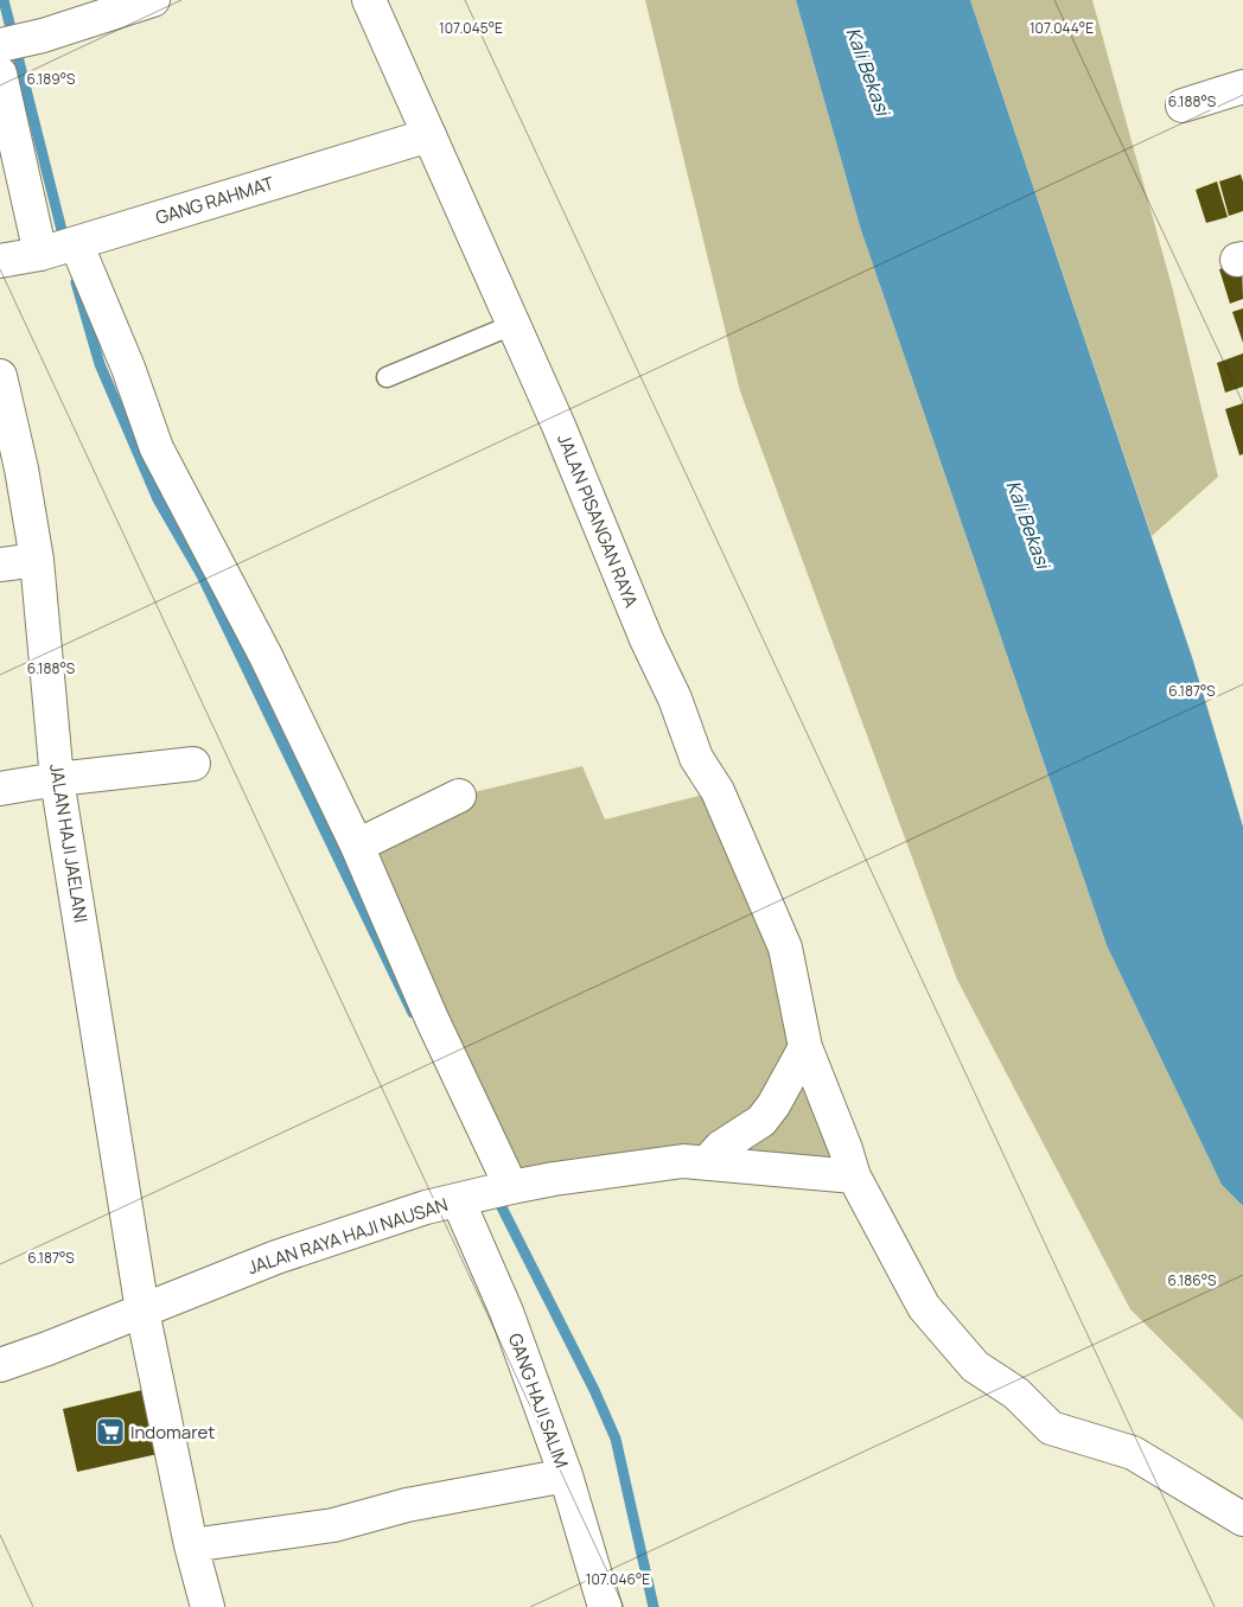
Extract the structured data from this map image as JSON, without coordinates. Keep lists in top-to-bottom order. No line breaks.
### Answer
{"streets":{"street":["GANG RAHMAT","JALAN PISANGAN RAYA","JALAN HAJI JAELANI","JALAN RAYA HAJI NAUSAN","GANG HAJI SALIM"]},"crossings":[["GANG RAHMAT","JALAN PISANGAN RAYA"],["JALAN PISANGAN RAYA","JALAN RAYA HAJI NAUSAN"],["JALAN HAJI JAELANI","JALAN RAYA HAJI NAUSAN"],["JALAN RAYA HAJI NAUSAN","GANG HAJI SALIM"]],"water":["Kali Bekasi"],"places":{"supermarket":["Indomaret"]},"coordinates":["107.045°E","107.044°E","6.189°S","6.188°S","6.187°S","6.186°S","107.046°E"]}
